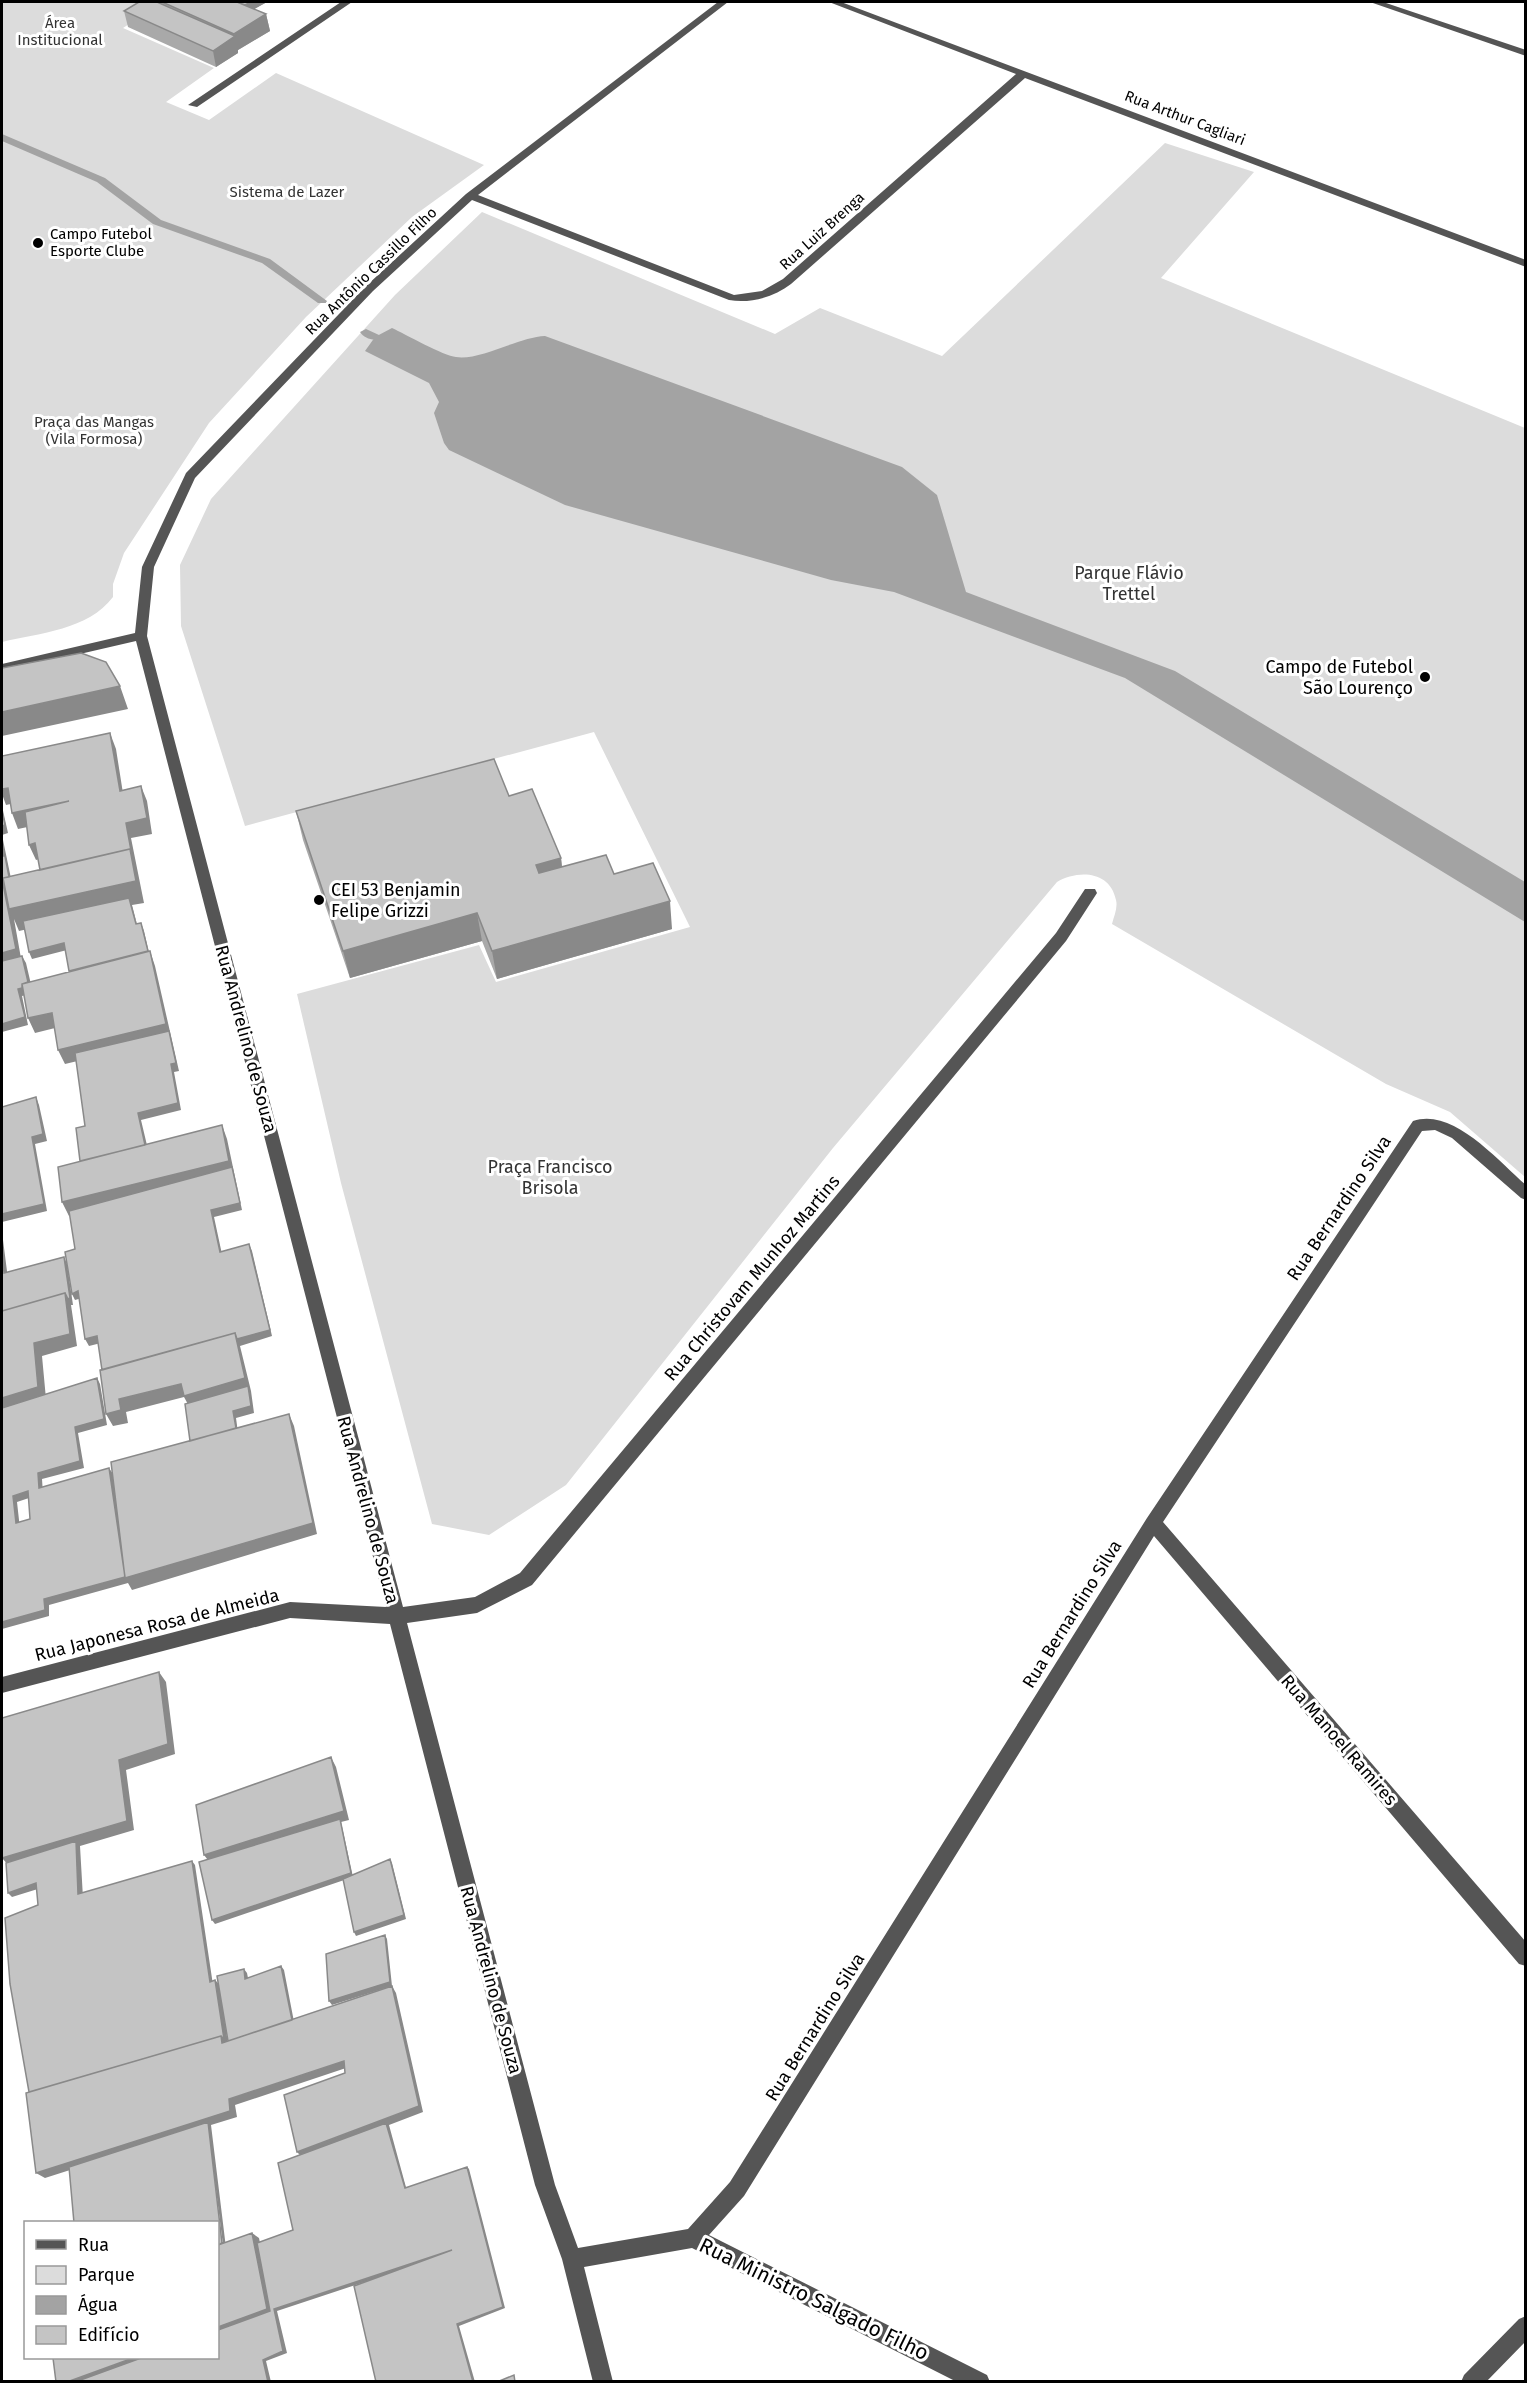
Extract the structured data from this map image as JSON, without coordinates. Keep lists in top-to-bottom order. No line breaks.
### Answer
{"streets":{"street":["Rua Arthur Cagliari","Rua Luiz Brenga","Rua Antônio Cassillo Filho","Rua Andrelino de Souza","Rua Bernardino Silva","Rua Christovam Munhoz Martins","Rua Japonesa Rosa de Almeida","Rua Manoel Ramires","Rua Ministro Salgado Filho"]},"crossings":[["Rua Arthur Cagliari","Rua Luiz Brenga"],["Rua Luiz Brenga","Rua Antônio Cassillo Filho"],["Rua Antônio Cassillo Filho","Rua Andrelino de Souza"],["Rua Andrelino de Souza","Rua Christovam Munhoz Martins"],["Rua Andrelino de Souza","Rua Japonesa Rosa de Almeida"],["Rua Andrelino de Souza","Rua Ministro Salgado Filho"],["Rua Bernardino Silva","Rua Manoel Ramires"],["Rua Bernardino Silva","Rua Ministro Salgado Filho"],["Rua Christovam Munhoz Martins","Rua Japonesa Rosa de Almeida"]],"parks":["Área Institucional","Sistema de Lazer","Praça das Mangas (Vila Formosa)","Parque Flávio Trettel","Praça Francisco Brisola"],"places":["Campo Futebol Esporte Clube","Campo de Futebol São Lourenço","CEI 53 Benjamin Felipe Grizzi"],"legend":["Rua","Parque","Água","Edifício"]}
